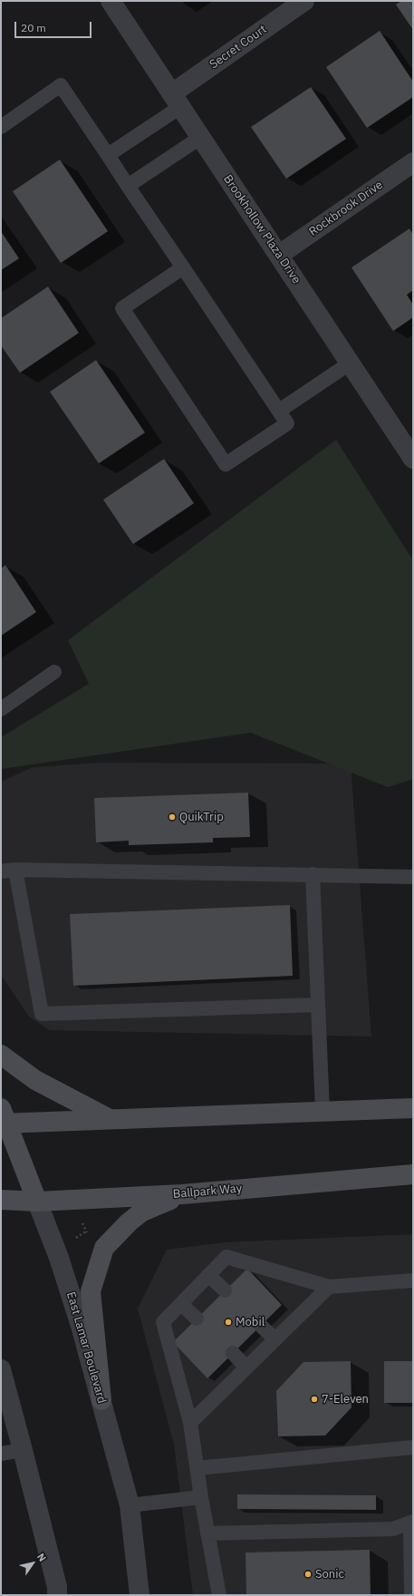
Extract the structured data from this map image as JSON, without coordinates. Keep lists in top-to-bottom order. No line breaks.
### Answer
{"streets":{"main road":["Ballpark Way","East Lamar Boulevard"],"street":["Secret Court","Rockbrook Drive","Brookhollow Plaza Drive"]},"crossings":[["Secret Court","Brookhollow Plaza Drive"],["Rockbrook Drive","Brookhollow Plaza Drive"],["Ballpark Way","East Lamar Boulevard"]],"places":["QuikTrip","Mobil","7-Eleven","Sonic"],"scale_bar":"20 m","north":"top right"}
